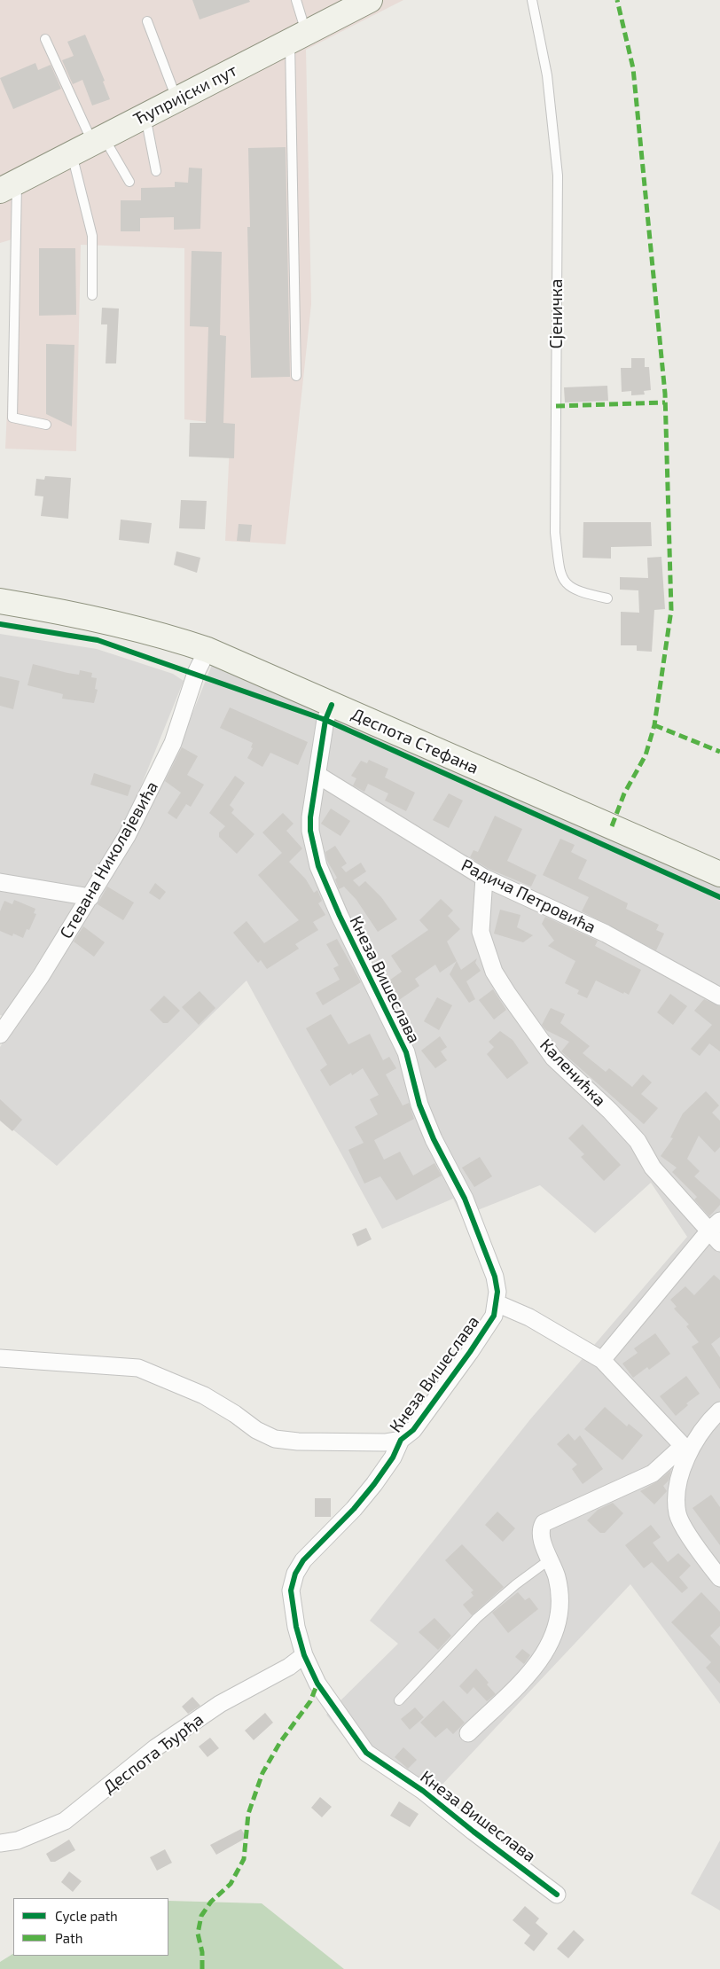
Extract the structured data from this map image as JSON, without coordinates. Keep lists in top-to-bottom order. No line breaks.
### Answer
{"streets":{"main road":["Ћупријски пут","Деспота Стефана"],"street":["Стевана Николајевића","Радича Петровића","Кнеза Вишеслава","Каленићка","Деспота Ђурђа"],"lane":["Сјеничка"]},"crossings":[["Деспота Стефана","Стевана Николајевића"],["Деспота Стефана","Кнеза Вишеслава"],["Радича Петровића","Кнеза Вишеслава"],["Радича Петровића","Каленићка"],["Кнеза Вишеслава","Деспота Ђурђа"]],"legend":["Cycle path","Path"]}
